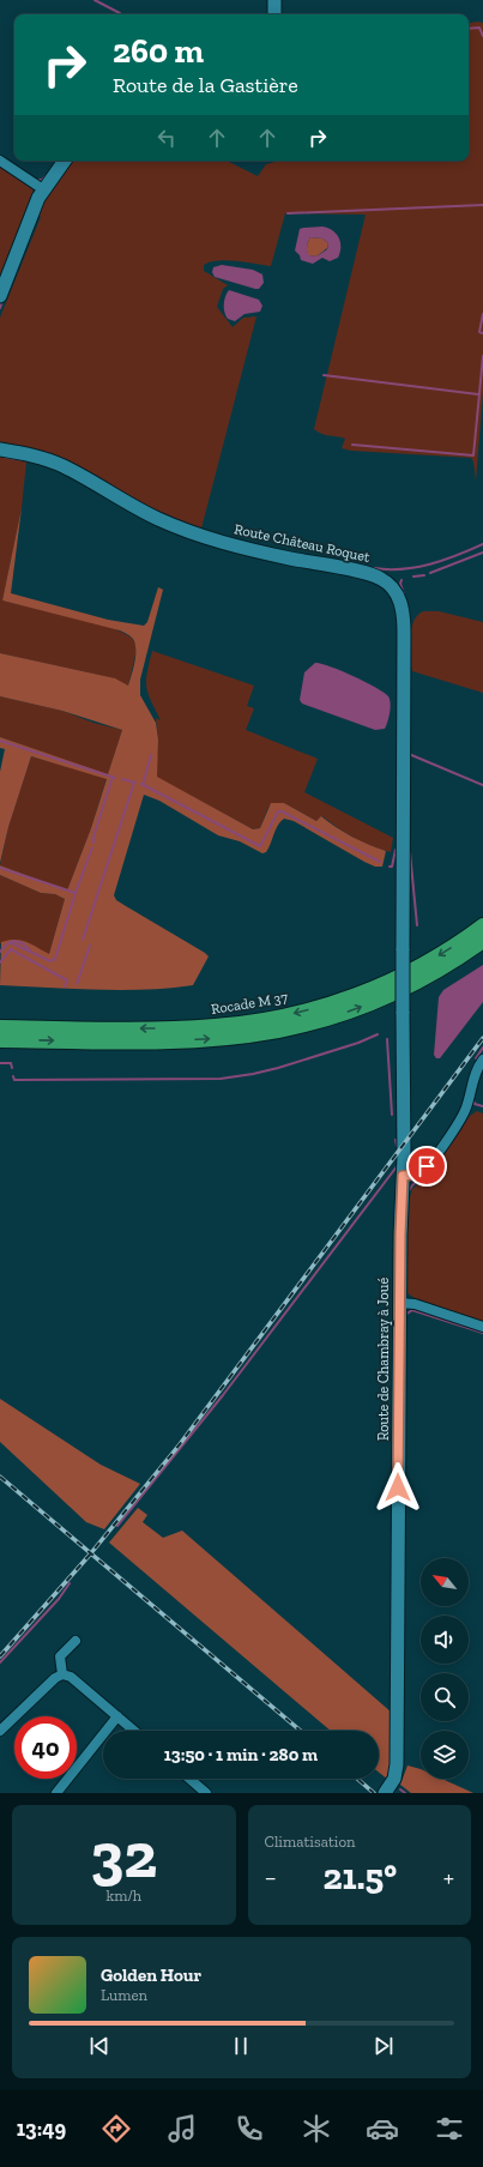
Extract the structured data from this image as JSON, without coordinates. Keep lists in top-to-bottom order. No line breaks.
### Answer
{"streets":{"highway":["Rocade M 37"],"street":["Route Château Roquet","Route de Chambray à Joué"]},"crossings":[["Route Château Roquet","Route de Chambray à Joué"]],"north":"top left","page":{"turn":["260 m","Route de la Gastière"],"limit":"40","trip":"13:50 · 1 min · 280 m","tile":[["32","km/h"],"Climatisation"],"heat":["−","21.5°","+"],"song":["Golden Hour","Lumen"],"tabs":"13:49"}}
